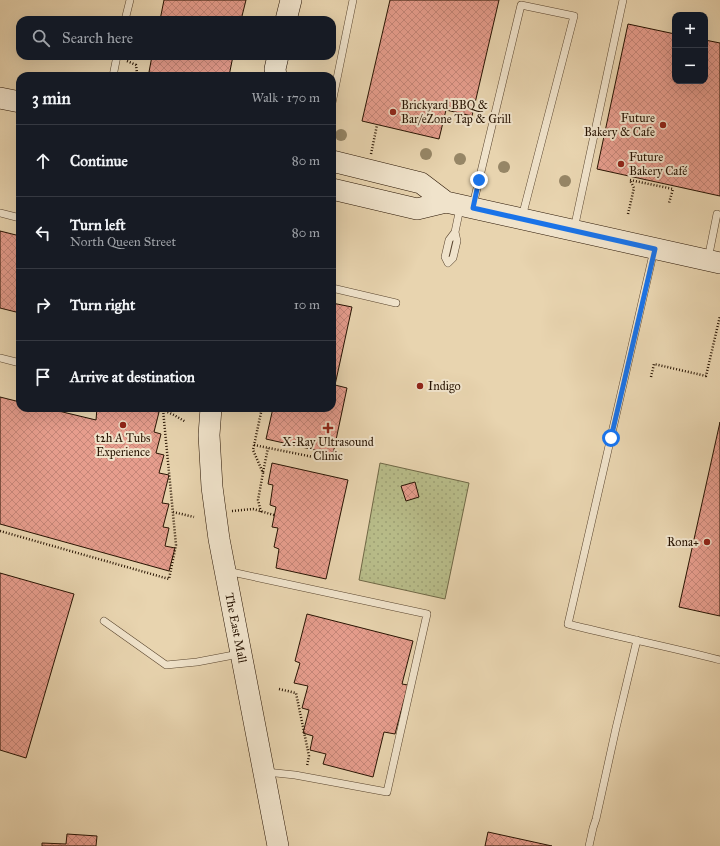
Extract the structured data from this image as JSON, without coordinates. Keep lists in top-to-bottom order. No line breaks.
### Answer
{"streets":{"main road":["The East Mall"]},"places":{"other":["Brickyard BBQ & Bar/eZone Tap & Grill","Future Bakery & Cafe","Future Bakery Café","Indigo","t2h A Tubs Experience","Rona+"],"health":["X-Ray Ultrasound Clinic"]},"page":{"map_buttons":["+","−"],"search":"Search here","heading":["3 min","Walk · 170 m"],"list":[["Continue","80 m"],["Turn left","North Queen Street","80 m"],["Turn right","10 m"],"Arrive at destination"]}}
